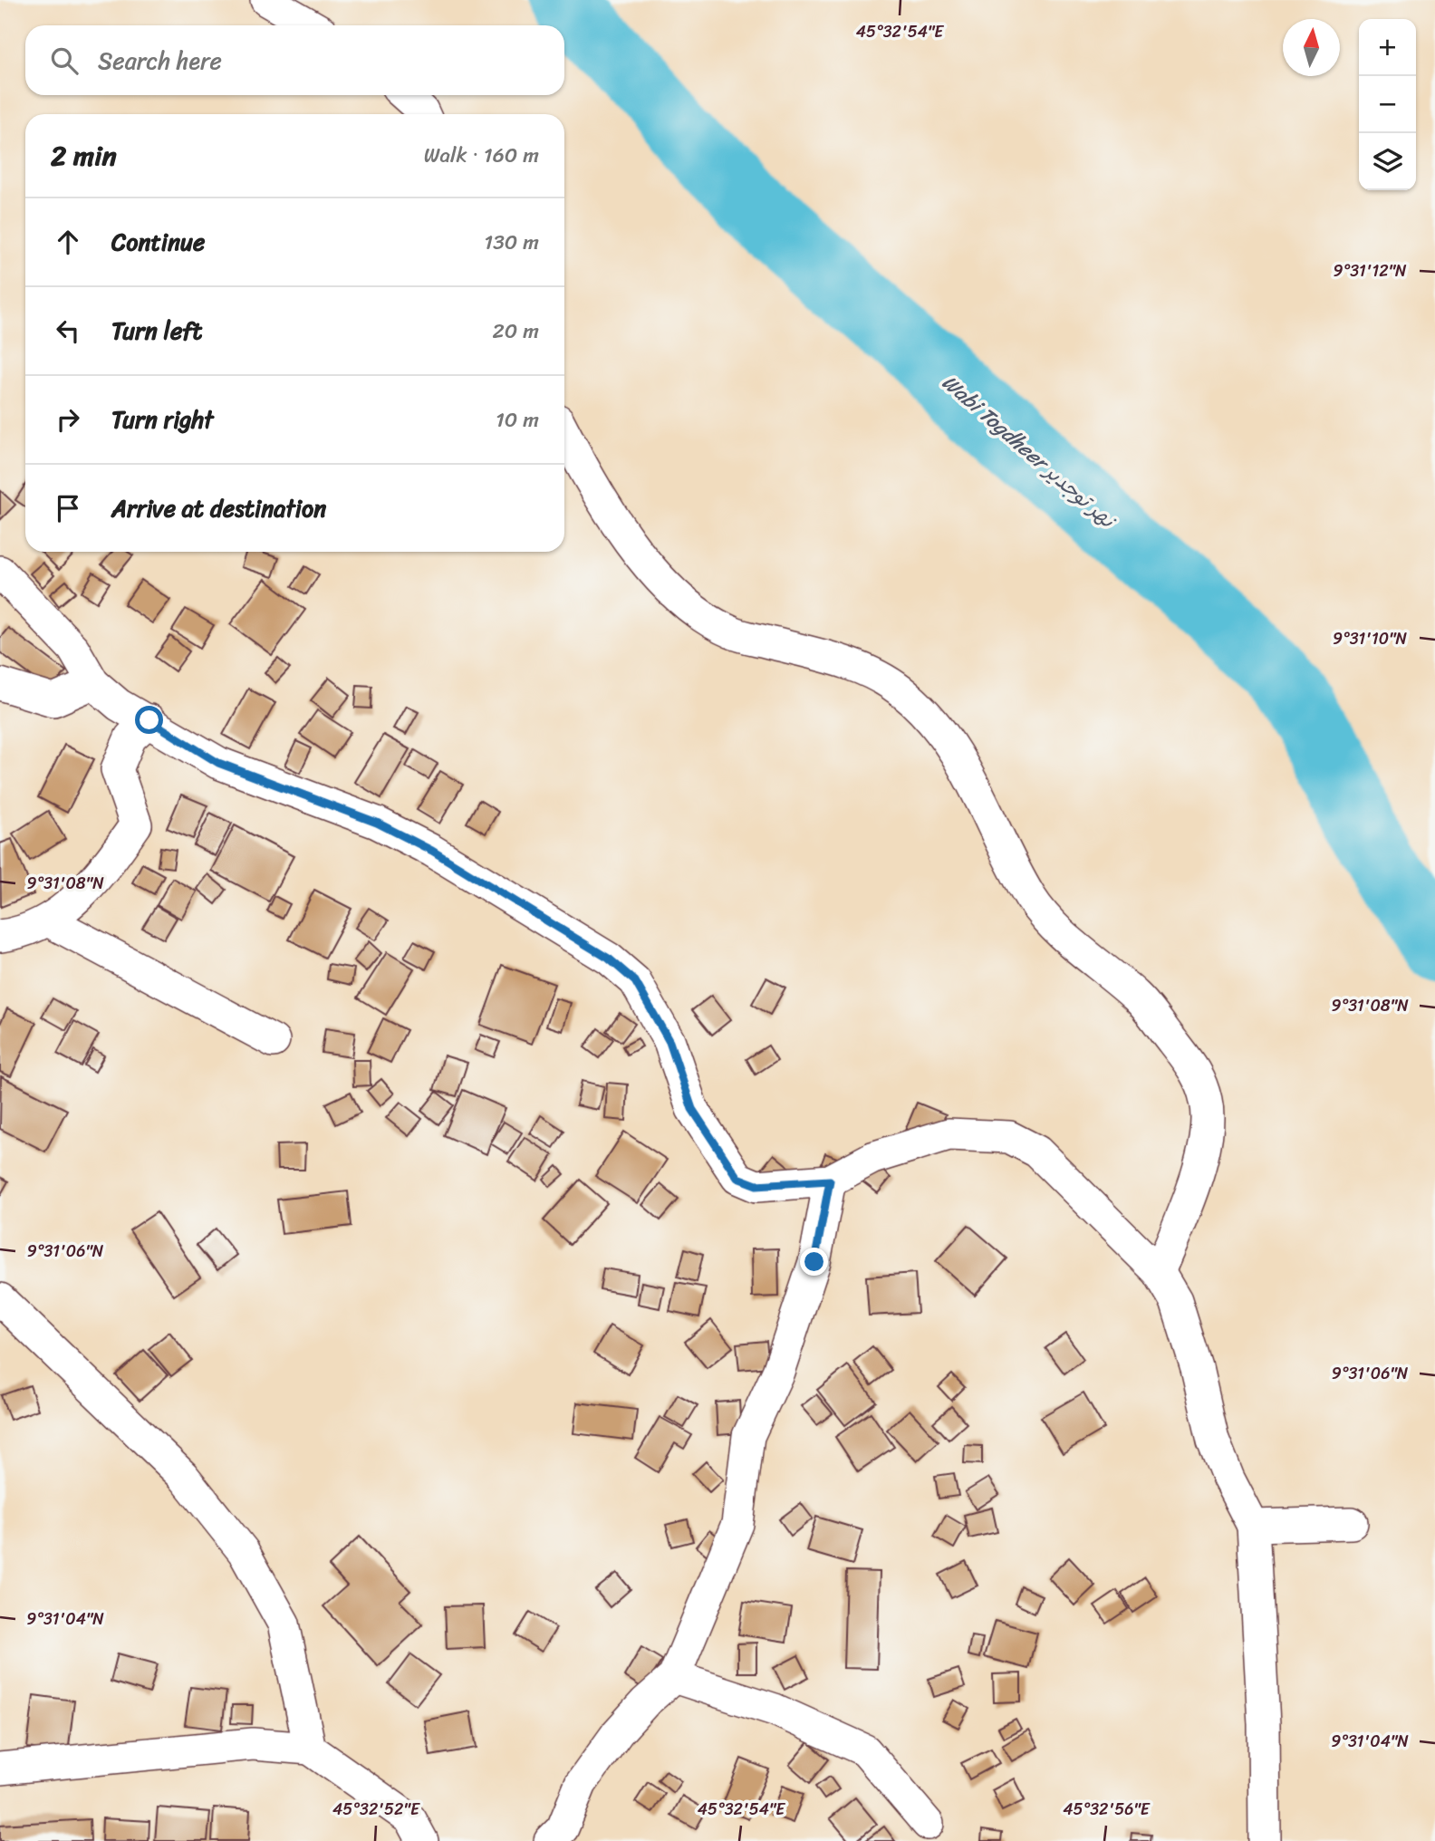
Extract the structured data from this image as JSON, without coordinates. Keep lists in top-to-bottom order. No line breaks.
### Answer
{"water":["Wabi Togdheer نهر توجدير"],"north":"top","page":{"map_buttons":["+","−"],"search":"Search here","heading":["2 min","Walk · 160 m"],"list":[["Continue","130 m"],["Turn left","20 m"],["Turn right","10 m"],"Arrive at destination"]},"coordinates":["45°32'54\"E","9°31'12\"N","9°31'10\"N","9°31'08\"N","9°31'06\"N","9°31'04\"N","45°32'52\"E","45°32'56\"E"]}
